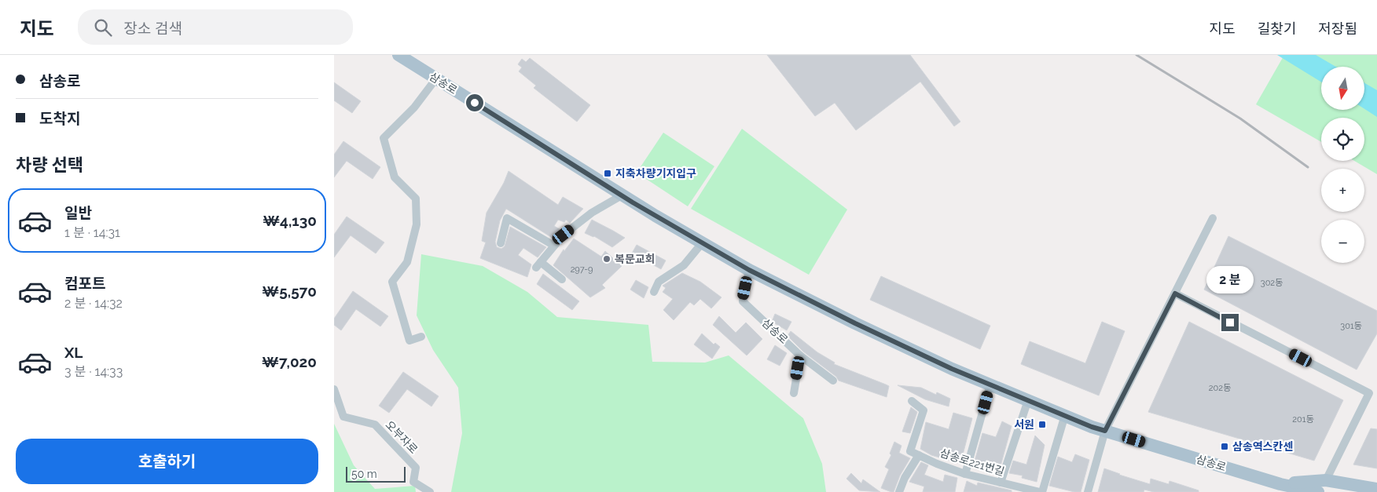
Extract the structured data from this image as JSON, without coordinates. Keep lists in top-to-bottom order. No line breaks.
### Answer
{"streets":{"main road":["삼송로"],"street":["오부자로","삼송로221번길"]},"places":{"transit":["지축차량기지입구","서원","삼송역스칸센"],"other":["복문교회"]},"house_numbers":["297-9","302동","301동","202동","201동"],"scale_bar":"50 m","north":"bottom","page":{"header":"지도","search":"장소 검색","nav":["지도","길찾기","저장됨"],"banner":["삼송로","도착지"],"map_buttons":["+","−"],"heading":"차량 선택","list":[{"name":"일반","note":"1 분 · 14:31","value":"₩4,130"},{"name":"컴포트","note":"2 분 · 14:32","value":"₩5,570"},{"name":"XL","note":"3 분 · 14:33","value":"₩7,020"}],"bubble":"2 분","buttons":"호출하기","scale":"50 m"}}
